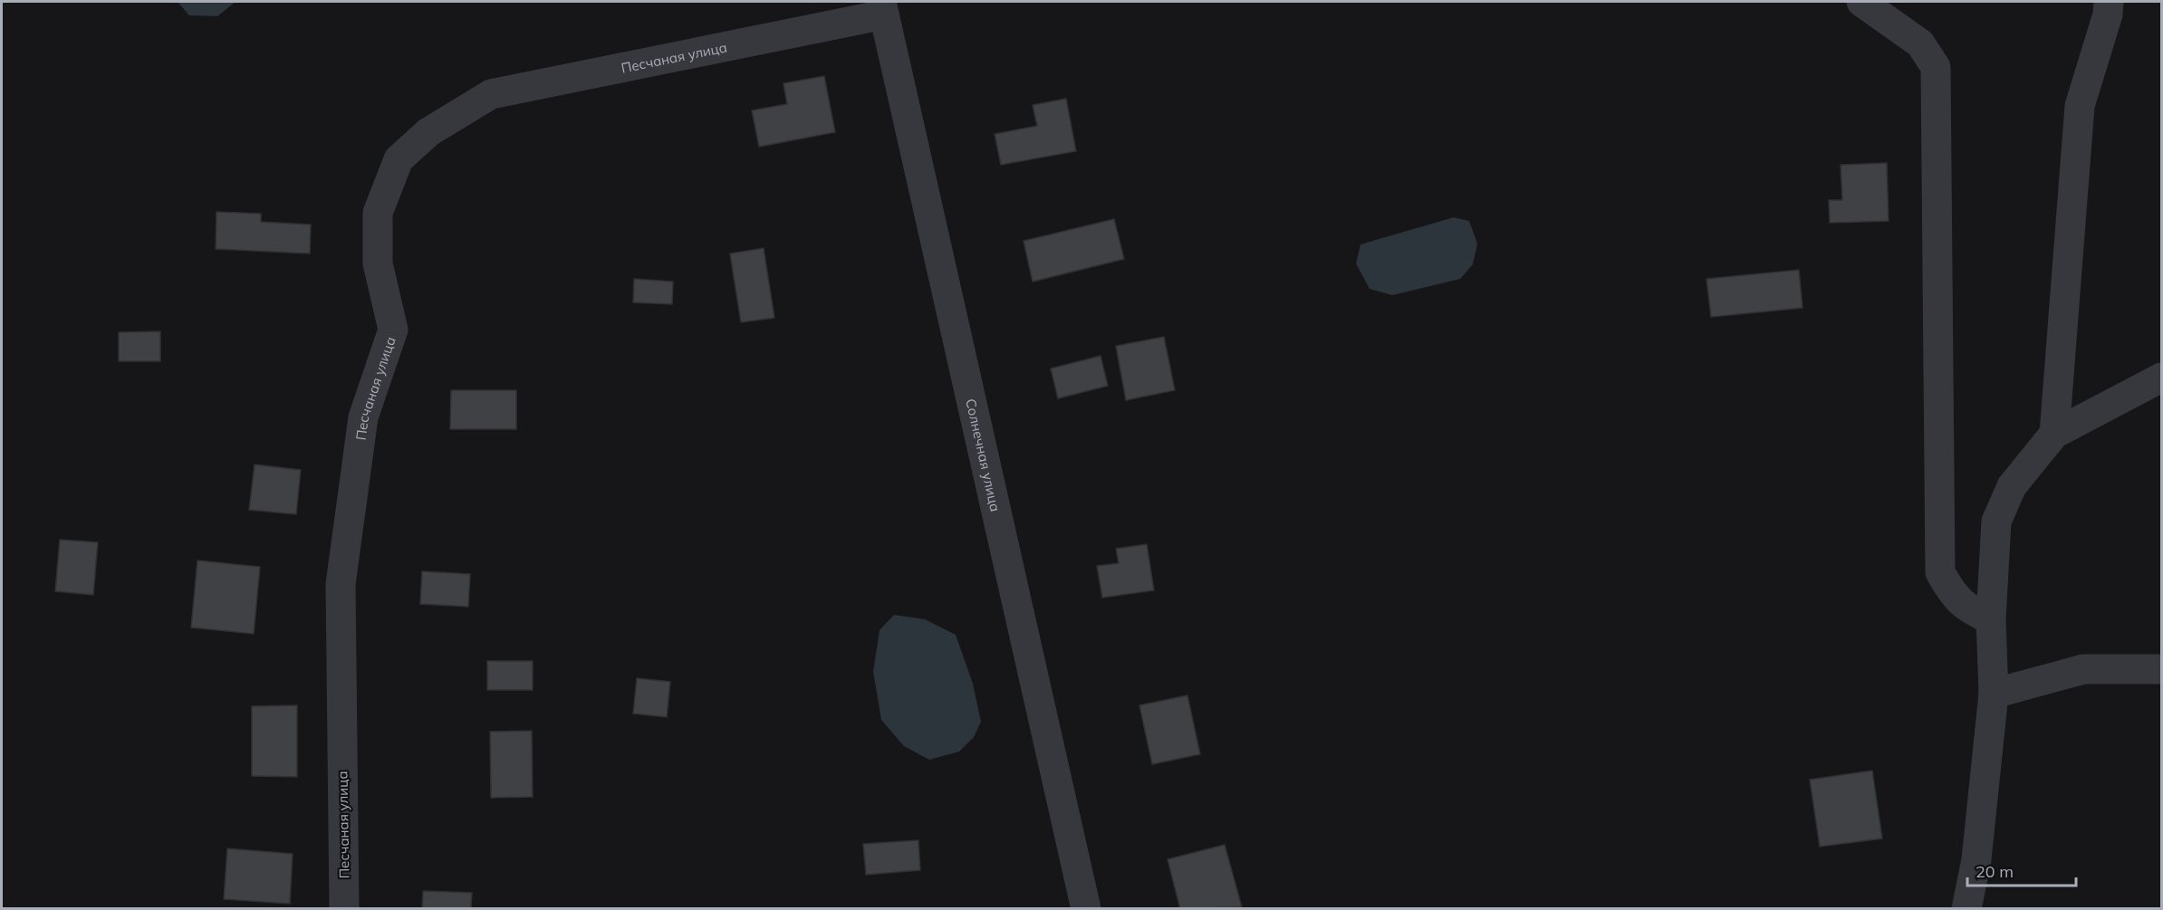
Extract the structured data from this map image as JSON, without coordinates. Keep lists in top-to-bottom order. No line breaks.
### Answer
{"streets":{"street":["Песчаная улица","Солнечная улица"]},"crossings":[["Песчаная улица","Солнечная улица"]],"scale_bar":"20 m"}
